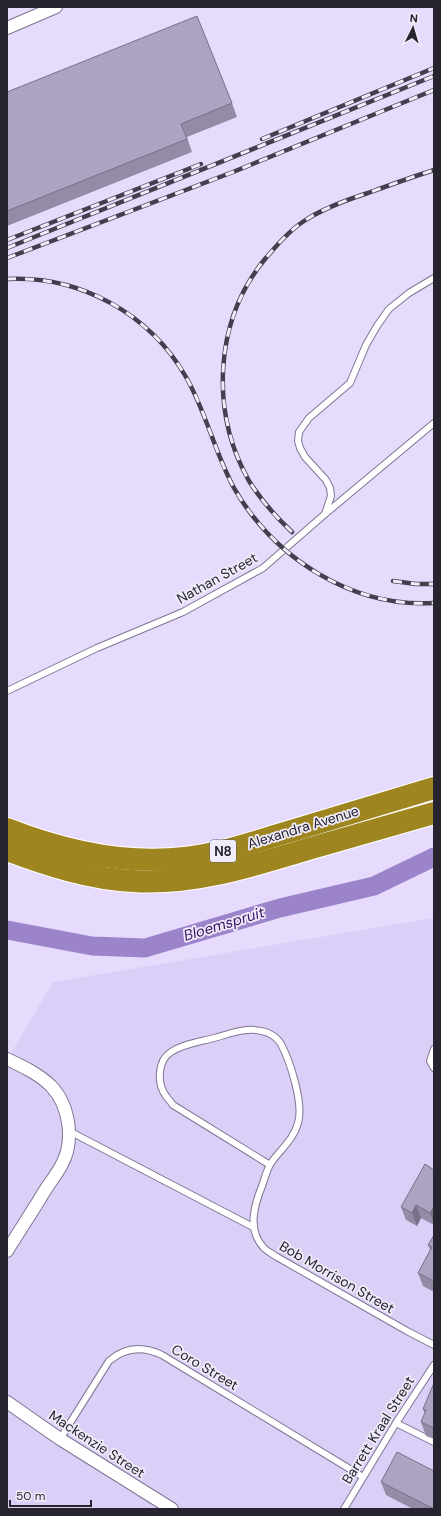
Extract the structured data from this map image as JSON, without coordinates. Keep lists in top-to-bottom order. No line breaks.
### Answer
{"streets":{"highway":["Alexandra Avenue","N8"],"street":["Mackenzie Street"],"lane":["Nathan Street","Bob Morrison Street","Coro Street","Barrett Kraal Street"]},"crossings":[["Coro Street","Barrett Kraal Street"],["Coro Street","Mackenzie Street"]],"water":["Bloemspruit"],"scale_bar":"50 m","north":"top"}
